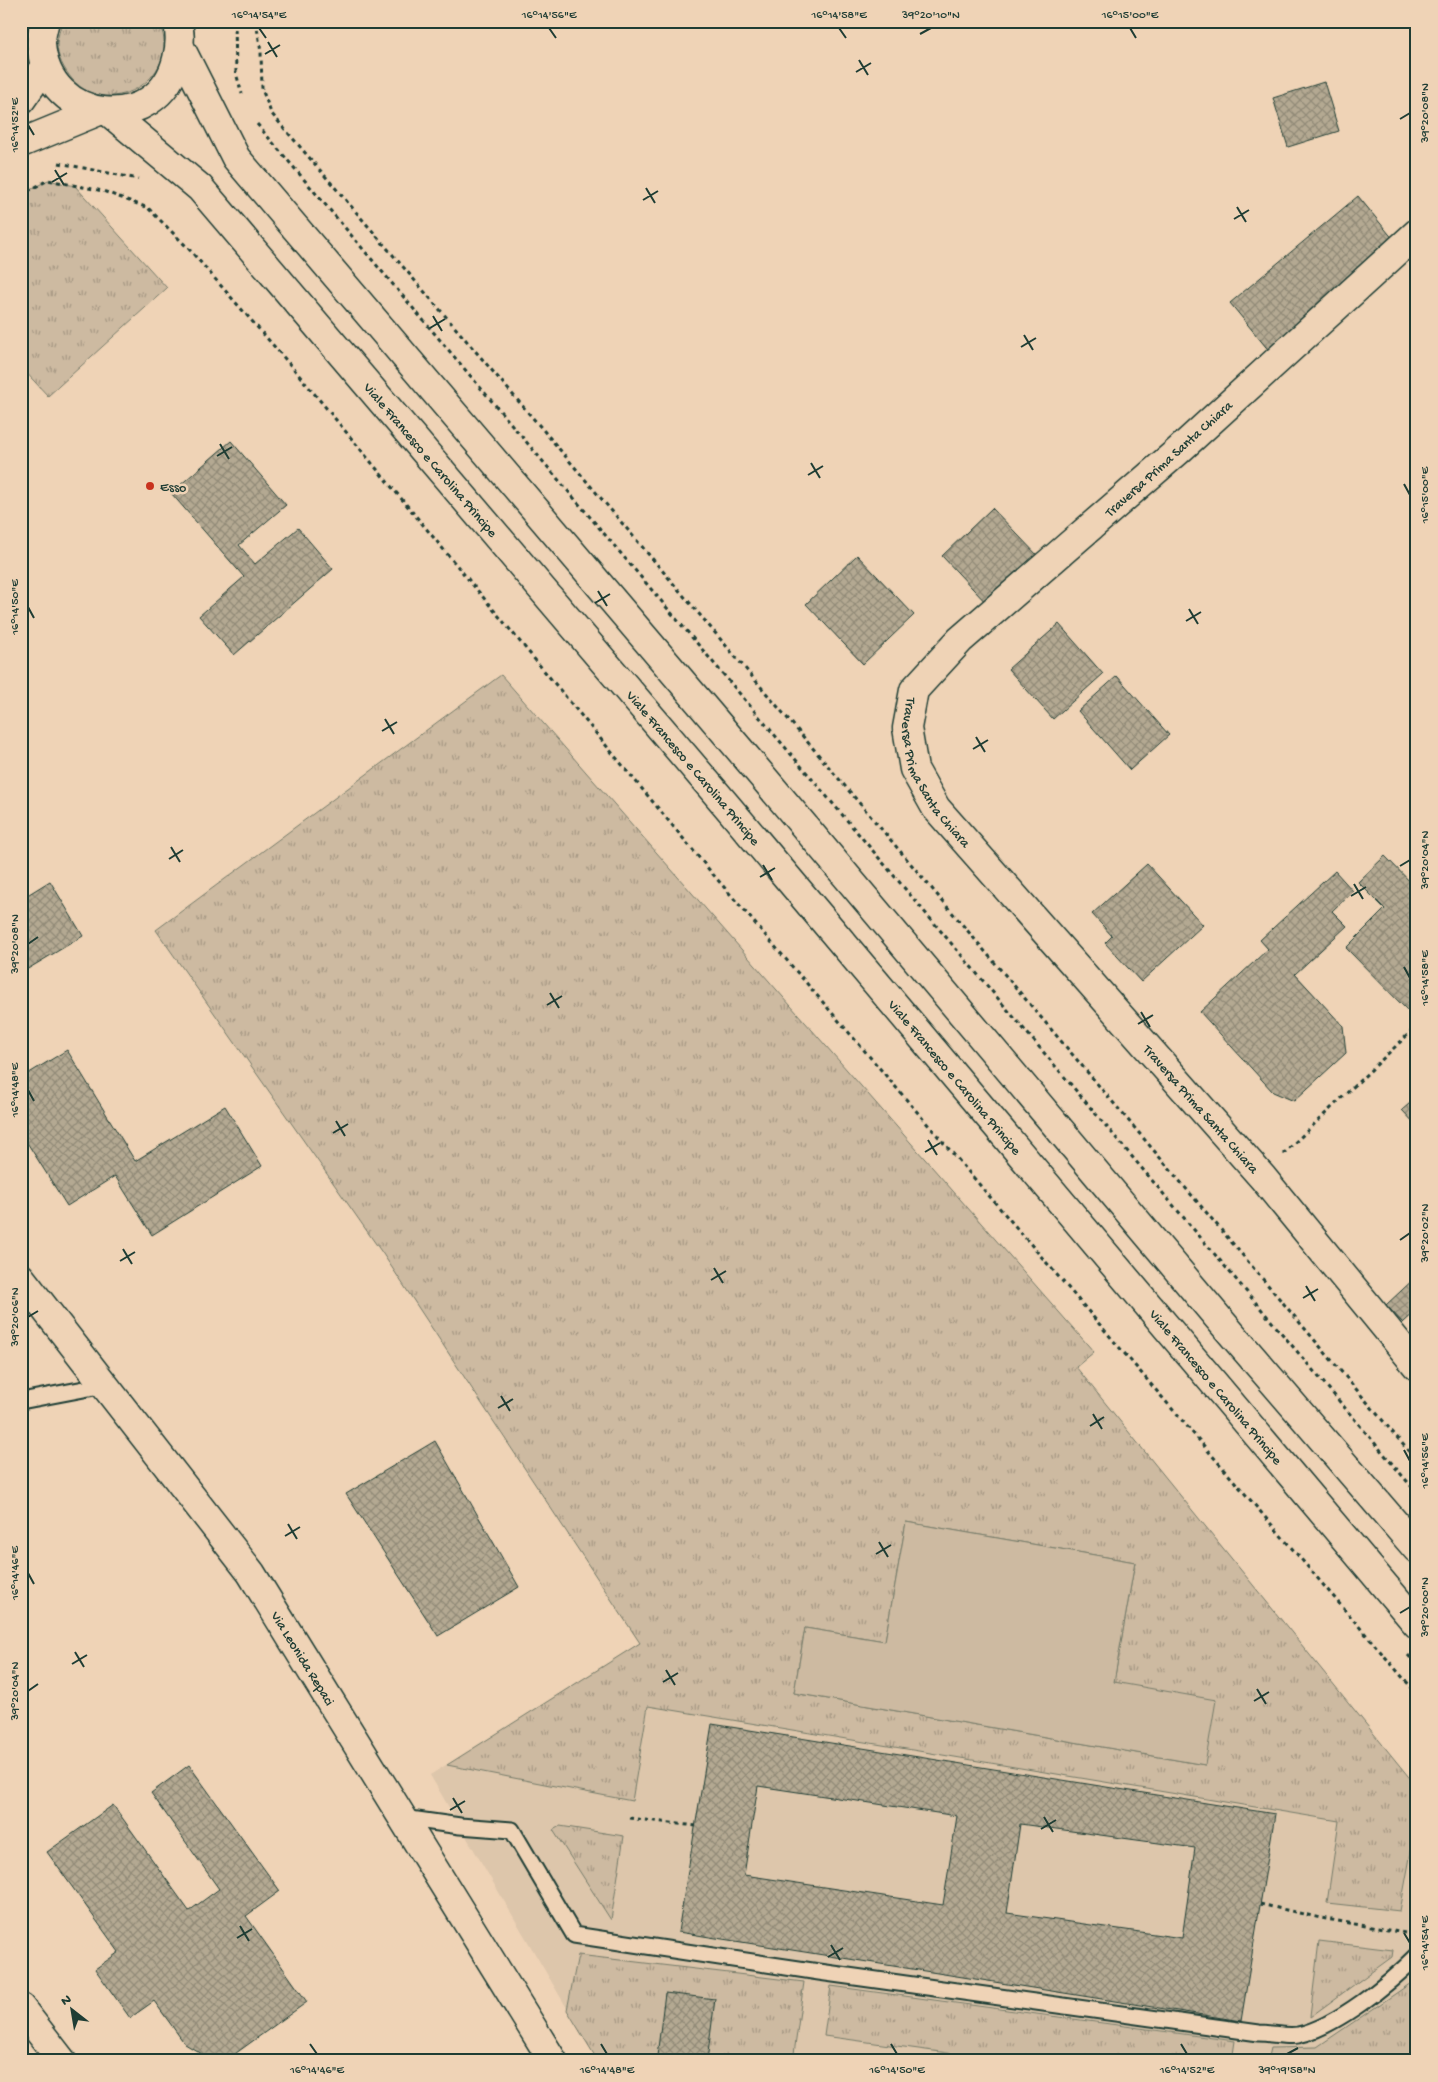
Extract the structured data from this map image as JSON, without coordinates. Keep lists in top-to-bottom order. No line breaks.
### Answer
{"streets":{"street":["Traversa Prima Santa Chiara","Viale Francesco e Carolina Principe","Via Leonida Repaci"]},"places":["Esso"],"north":"top left","coordinates":["16°14'54\"E","16°14'56\"E","16°14'58\"E","39°20'10\"N","16°15'00\"E","39°20'08\"N","16°14'52\"E","16°14'50\"E","39°20'04\"N","16°14'48\"E","39°20'02\"N","39°20'06\"N","16°14'46\"E","39°20'00\"N","39°19'58\"N"]}
